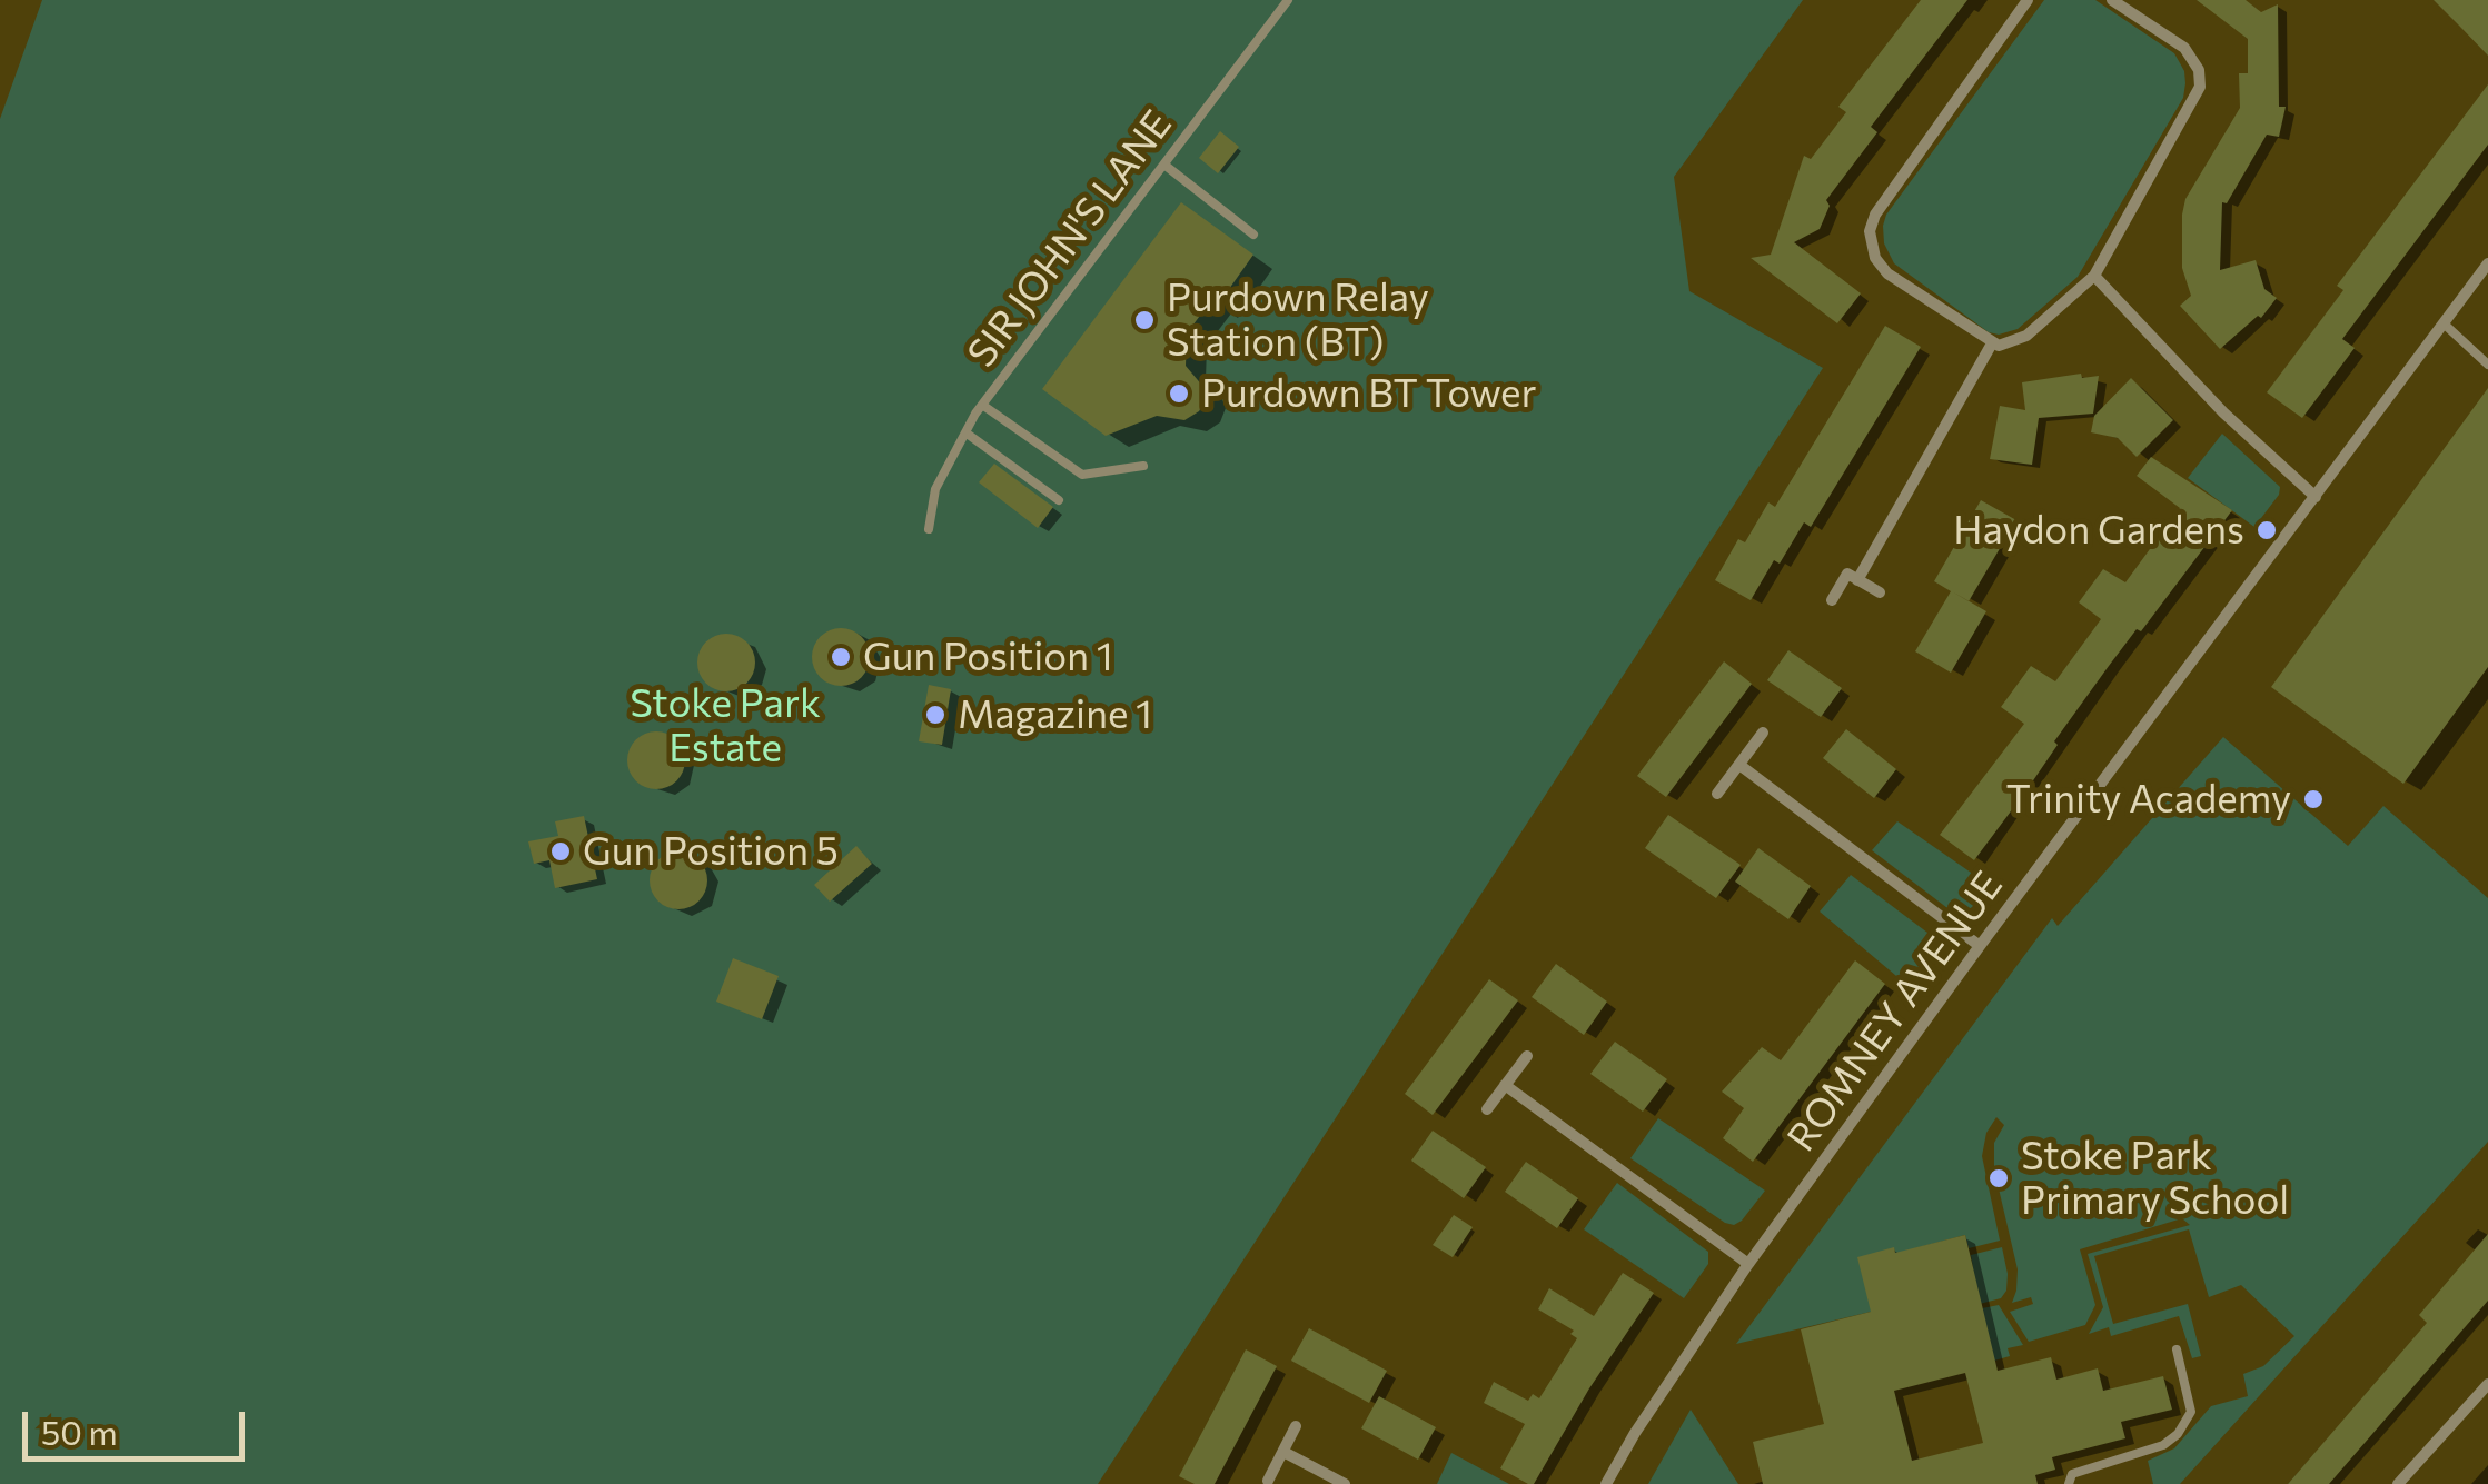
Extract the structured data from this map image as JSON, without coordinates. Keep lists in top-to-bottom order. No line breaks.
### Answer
{"streets":{"street":["ROMNEY AVENUE"],"lane":["SIR JOHN'S LANE"]},"parks":["Stoke Park Estate"],"places":["Purdown Relay Station (BT)","Purdown BT Tower","Haydon Gardens","Gun Position 1","Magazine 1","Trinity Academy","Gun Position 5","Stoke Park Primary School"],"scale_bar":"50 m"}
